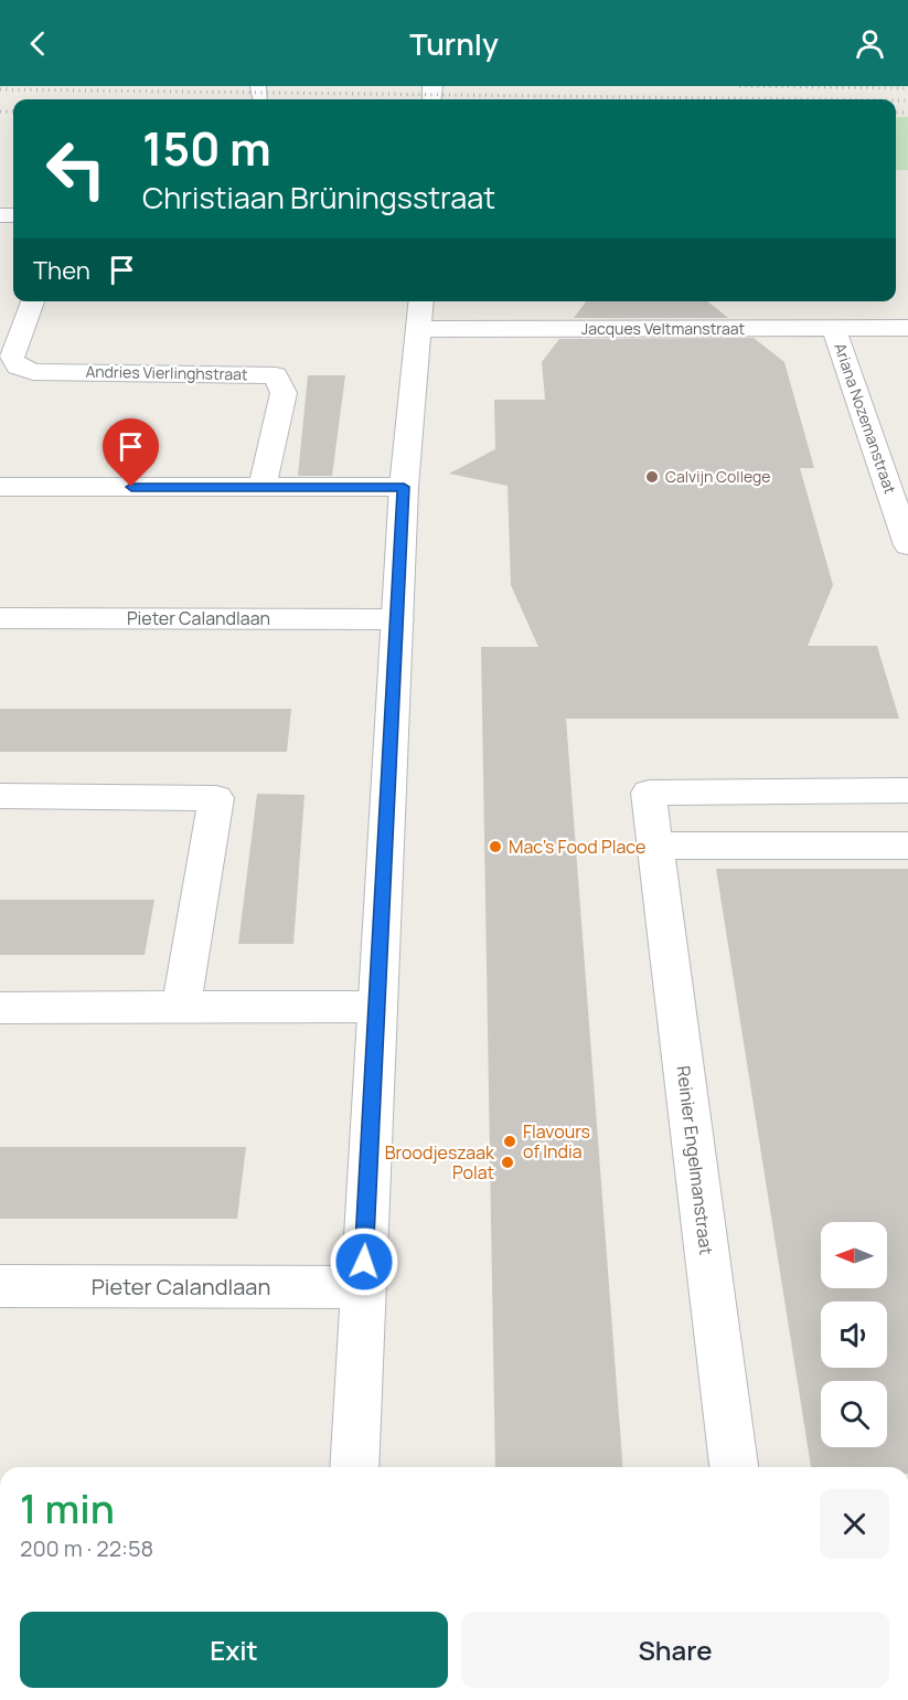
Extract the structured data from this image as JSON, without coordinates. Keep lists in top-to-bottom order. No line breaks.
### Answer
{"streets":{"street":["Jacques Veltmanstraat","Andries Vierlinghstraat","Ariana Nozemanstraat","Pieter Calandlaan","Reinier Engelmanstraat"]},"crossings":[["Jacques Veltmanstraat","Ariana Nozemanstraat"]],"places":["Calvijn College","Mac's Food Place","Flavours of India","Broodjeszaak Polat"],"north":"left","page":{"header":"Turnly","turn":["150 m","Christiaan Brüningsstraat"],"then":"Then","heading":["1 min","200 m · 22:58"],"buttons":["Exit","Share"]}}
